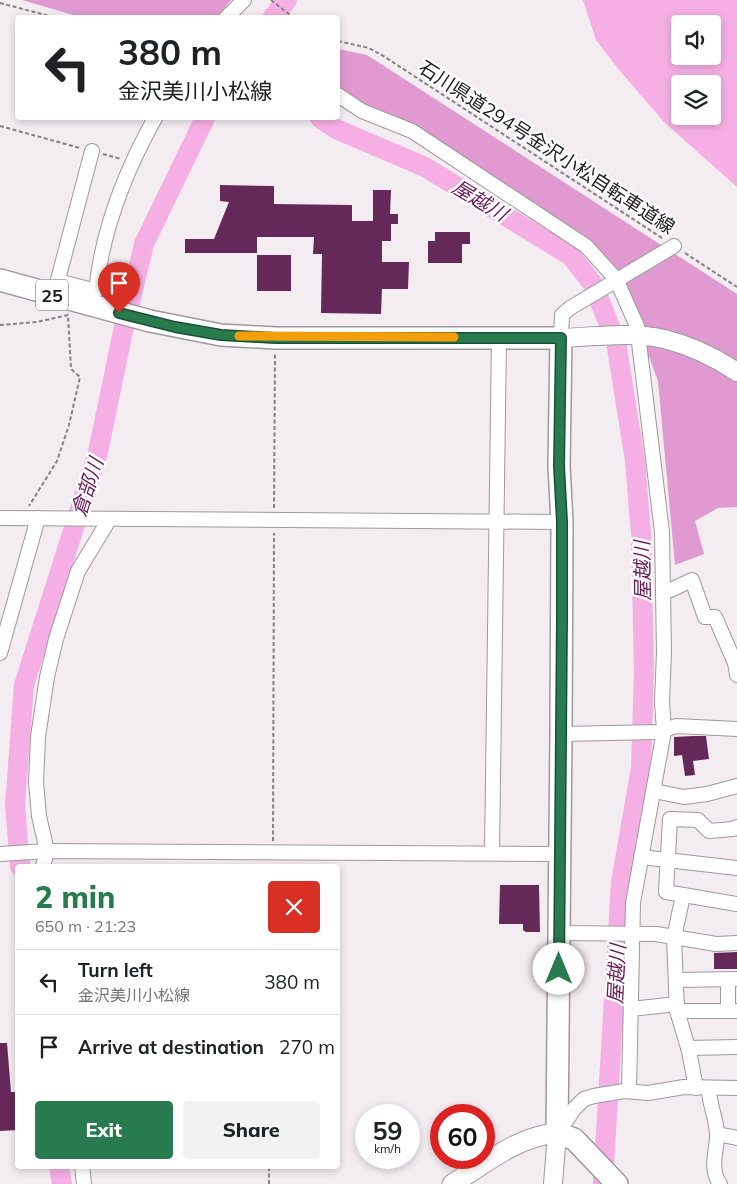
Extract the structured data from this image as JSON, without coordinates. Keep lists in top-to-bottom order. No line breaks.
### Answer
{"streets":{"main road":["25"],"path":["石川県道294号金沢小松自転車道線"]},"water":["屋越川","倉部川"],"page":{"turn":["380 m","金沢美川小松線"],"heading":["2 min","650 m · 21:23"],"list":[{"name":"Turn left","note":"金沢美川小松線","value":"380 m"},{"name":"Arrive at destination","value":"270 m"}],"buttons":["Exit","Share"],"speed":"59 km/h","limit":"60"}}
